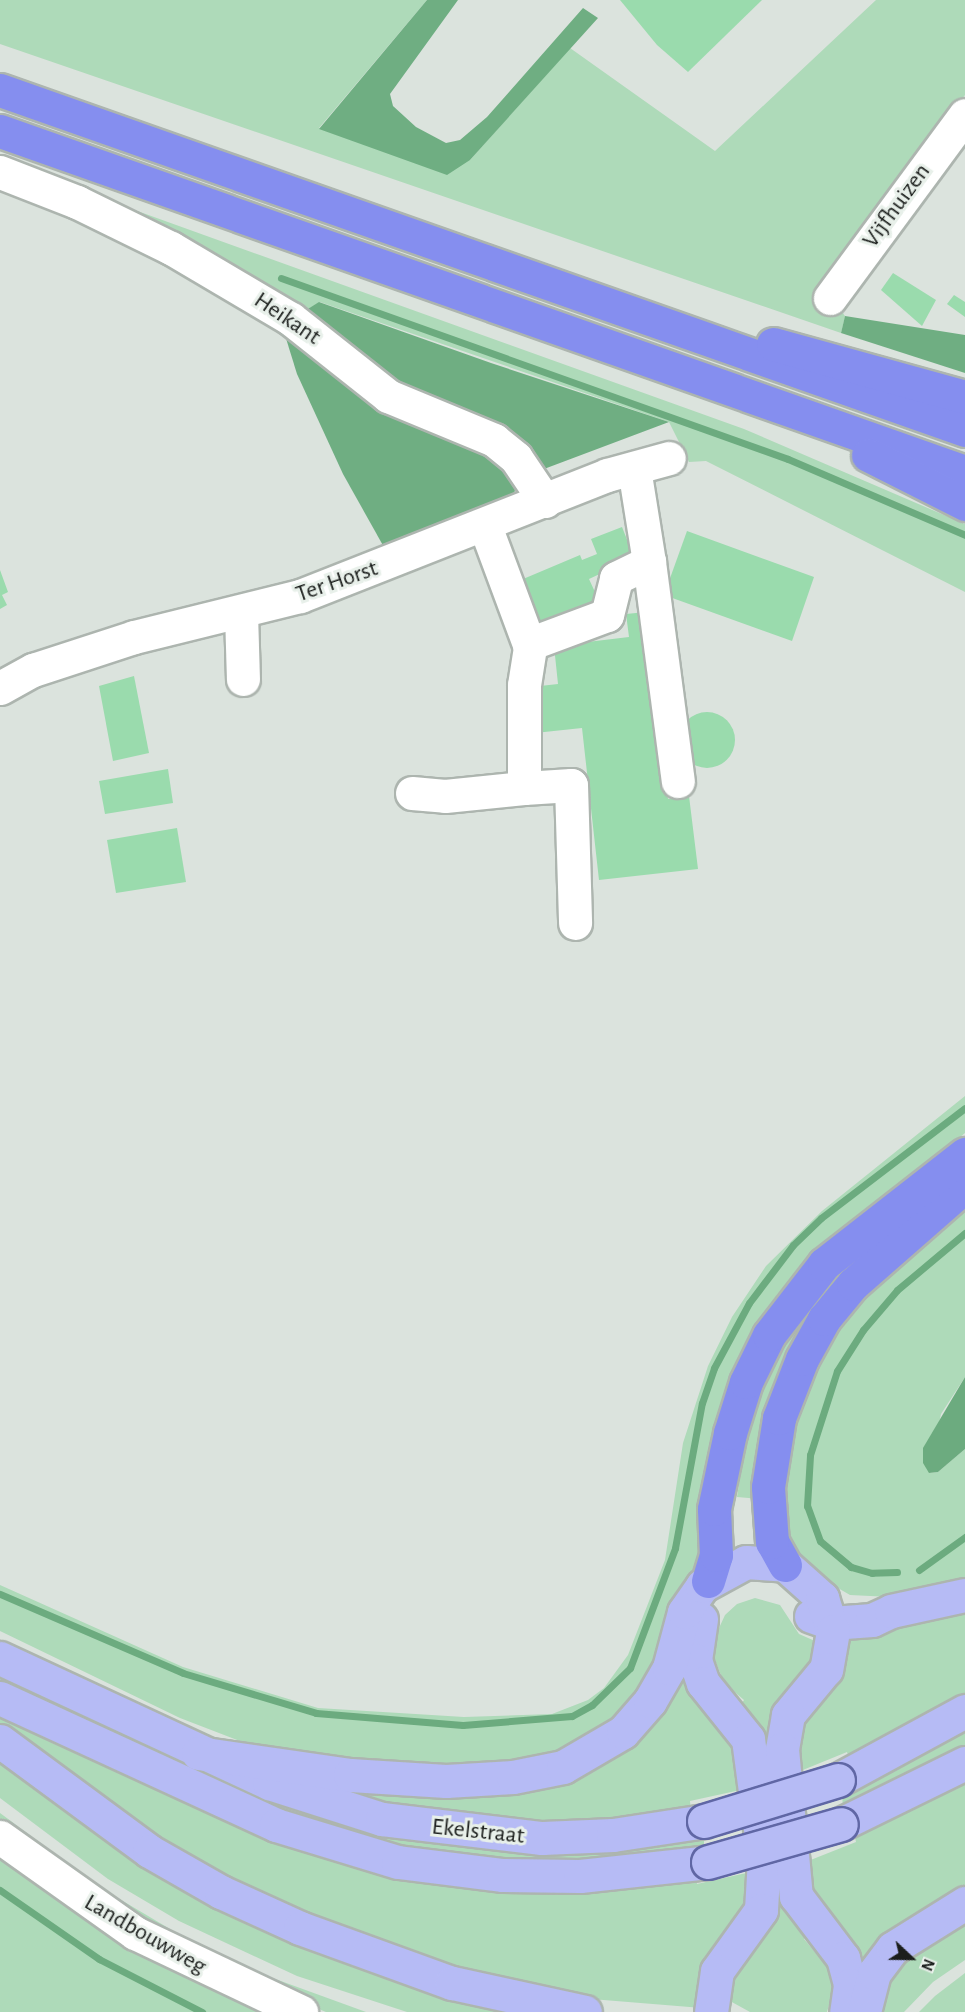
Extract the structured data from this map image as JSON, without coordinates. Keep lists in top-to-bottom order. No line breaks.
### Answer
{"streets":{"main road":["Ekelstraat"],"street":["Vijfhuizen","Heikant","Ter Horst","Landbouwweg"]},"crossings":[["Heikant","Ter Horst"]],"north":"right"}
